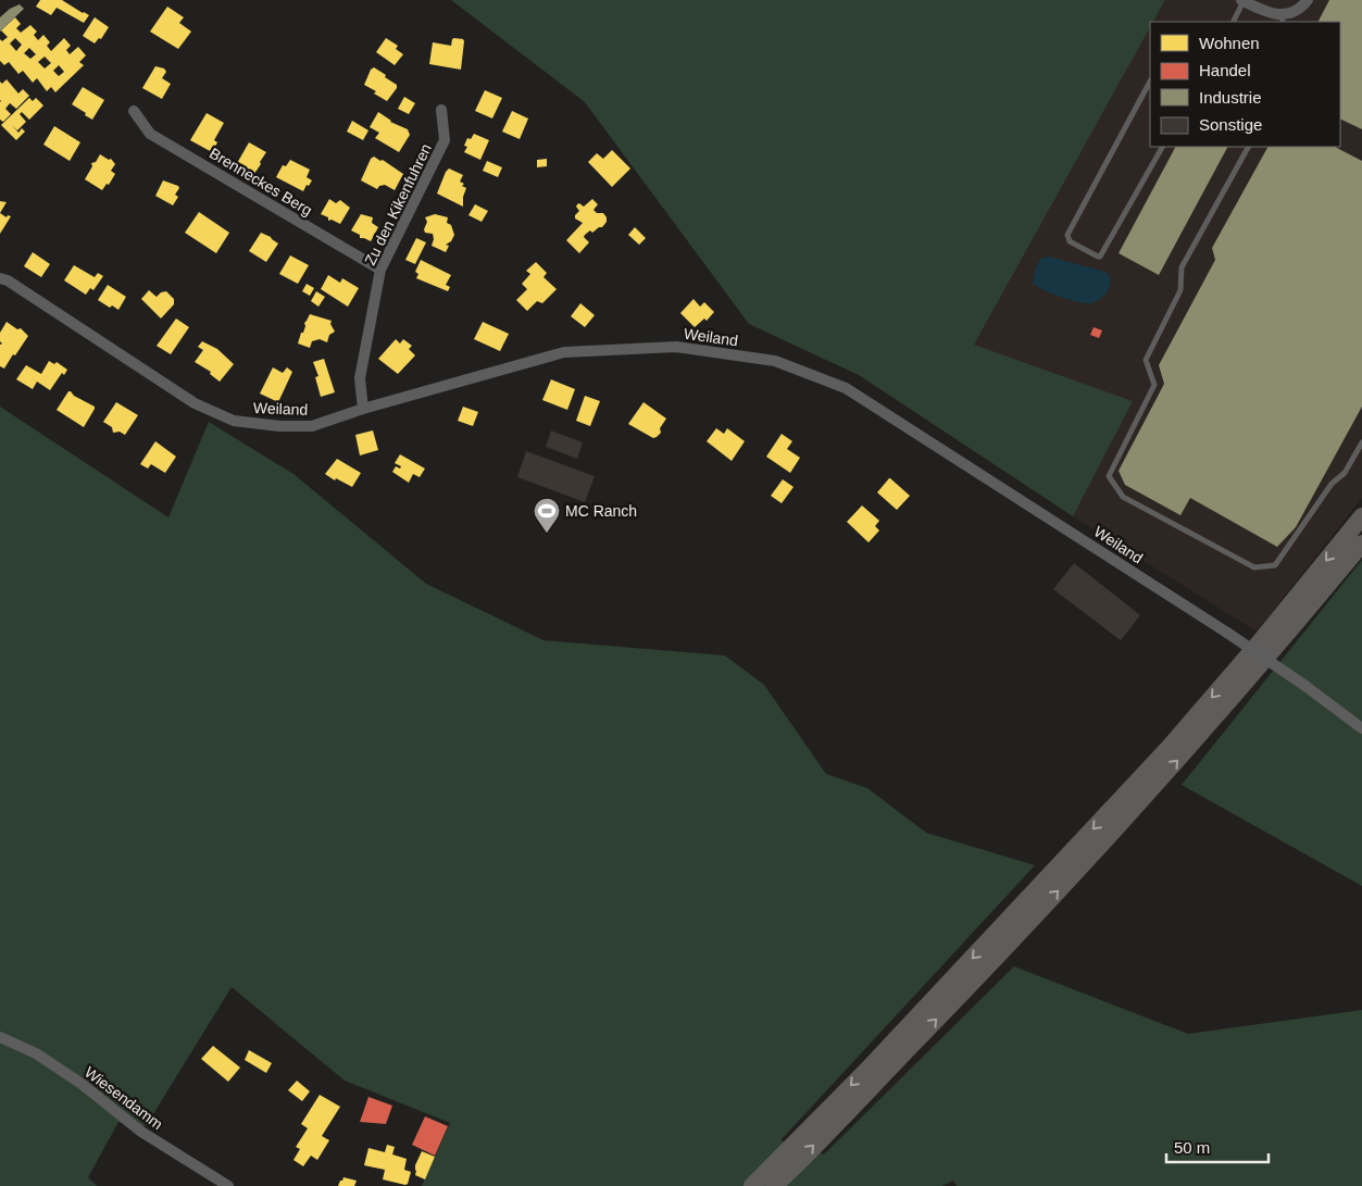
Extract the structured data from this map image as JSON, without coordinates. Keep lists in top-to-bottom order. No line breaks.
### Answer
{"streets":{"street":["Brenneckes Berg","Zu den Kikenfuhren","Weiland","Wiesendamm"]},"crossings":[["Brenneckes Berg","Zu den Kikenfuhren"],["Zu den Kikenfuhren","Weiland"]],"places":{"sports":["MC Ranch"]},"legend":["Wohnen","Handel","Industrie","Sonstige"],"scale_bar":"50 m"}
